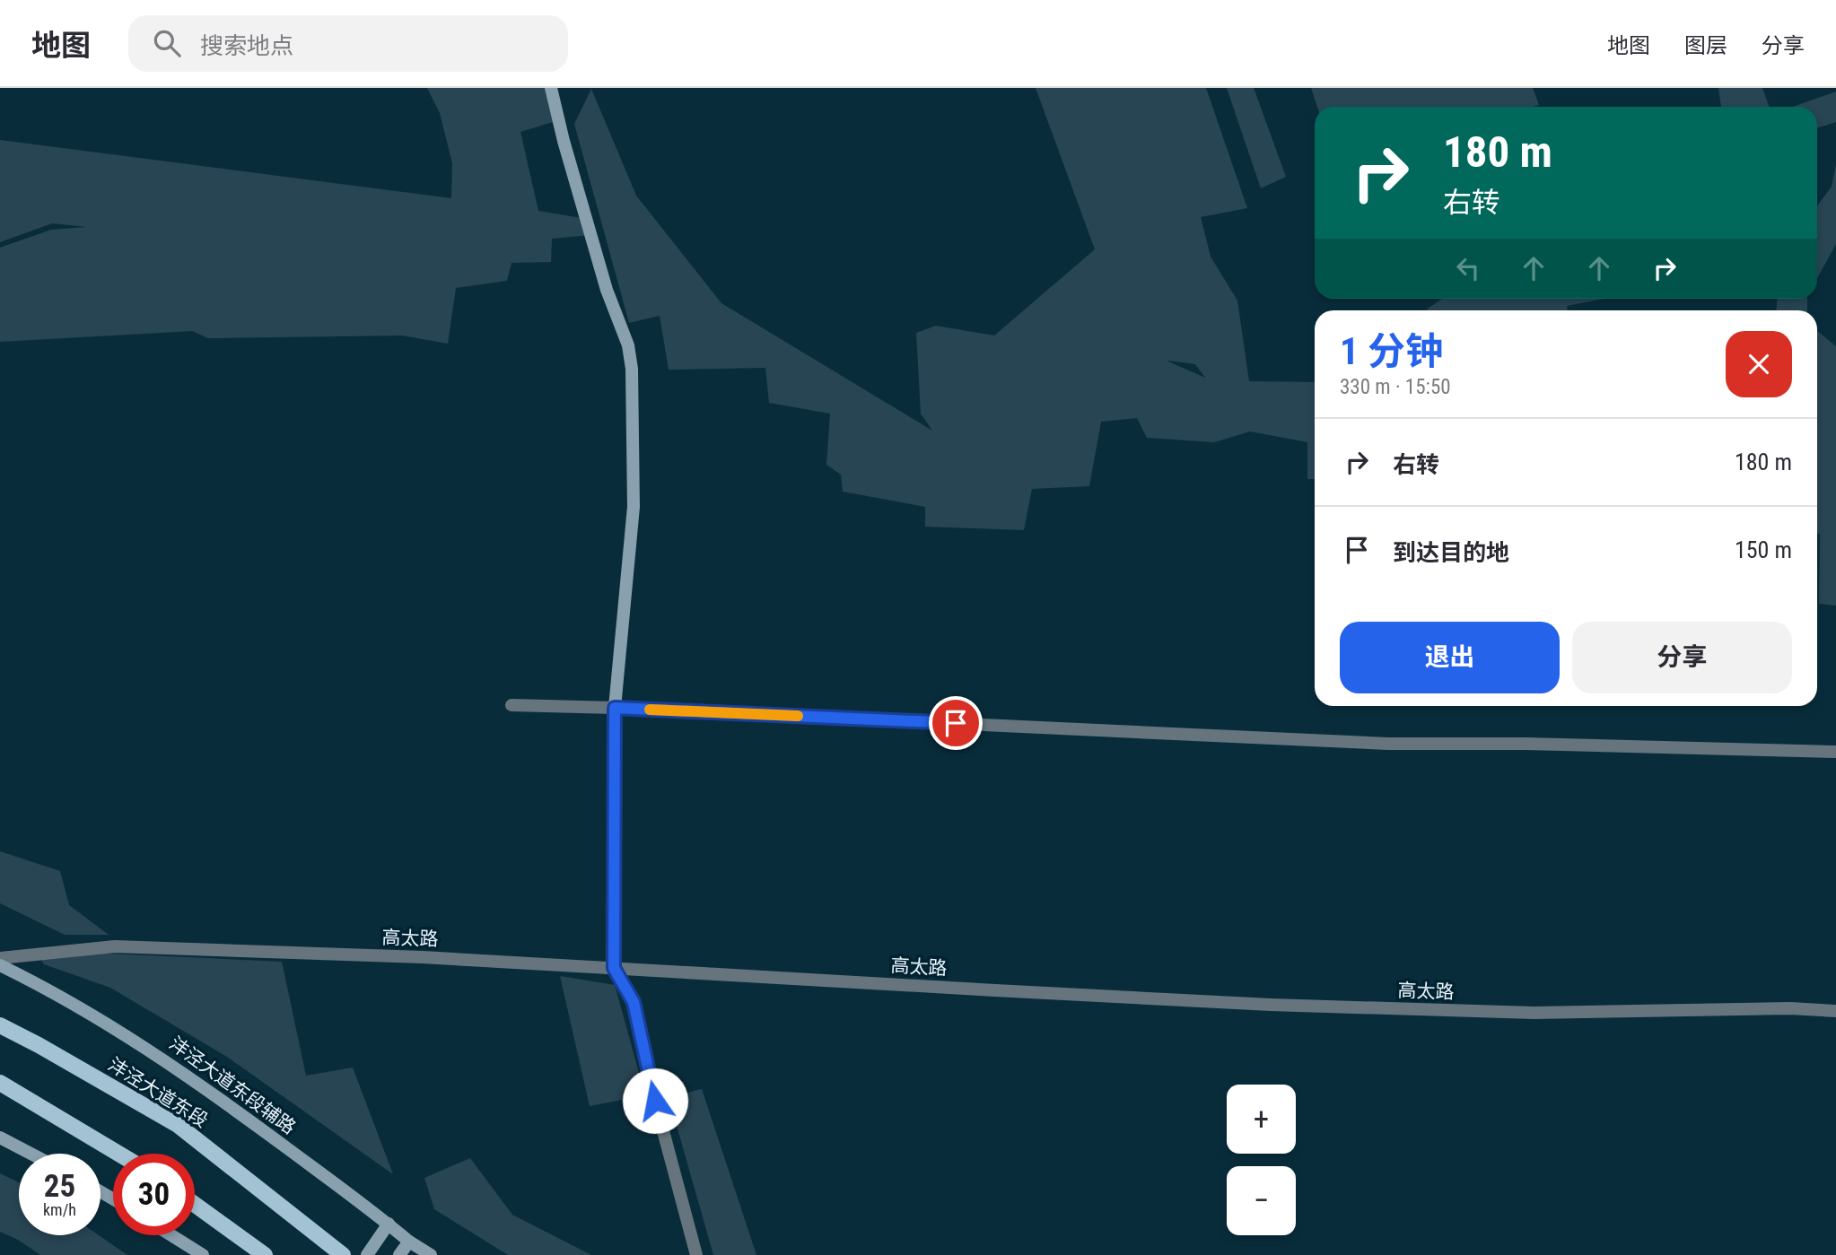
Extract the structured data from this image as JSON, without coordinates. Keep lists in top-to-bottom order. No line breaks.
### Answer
{"streets":{"main road":["沣泾大道东段"],"street":["高太路","沣泾大道东段辅路"]},"page":{"header":"地图","search":"搜索地点","nav":["地图","图层","分享"],"turn":["180 m","右转"],"heading":["1 分钟","330 m · 15:50"],"list":[{"name":"右转","value":"180 m"},{"name":"到达目的地","value":"150 m"}],"buttons":["退出","分享"],"map_buttons":["+","−"],"speed":"25 km/h","limit":"30"}}
